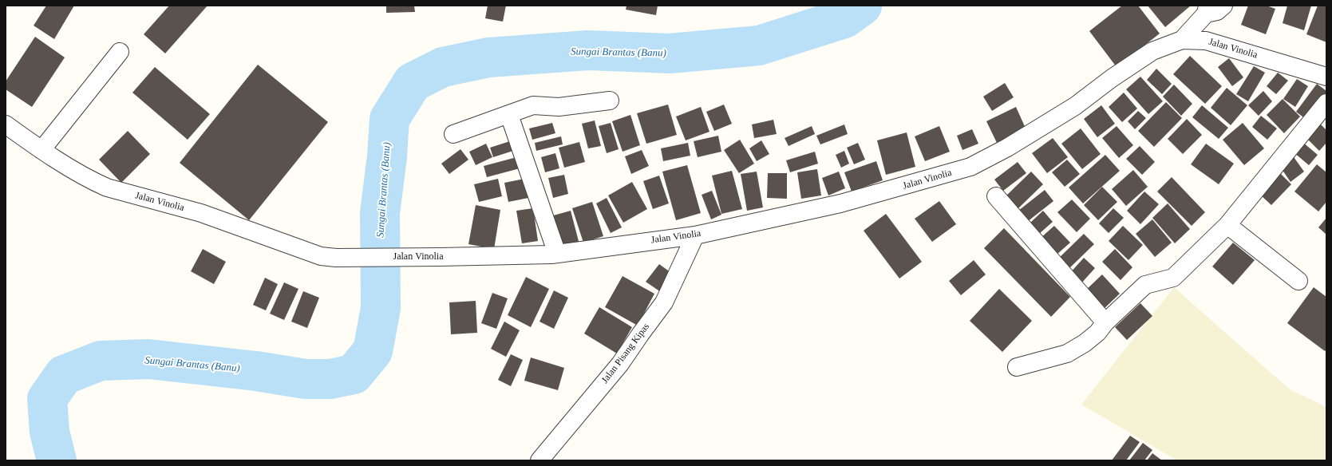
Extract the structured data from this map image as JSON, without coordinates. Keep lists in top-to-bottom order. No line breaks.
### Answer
{"streets":{"street":["Jalan Vinolia","Jalan Pisang Kipas"]},"crossings":[["Jalan Vinolia","Jalan Pisang Kipas"]],"water":["Sungai Brantas (Banu)"]}
